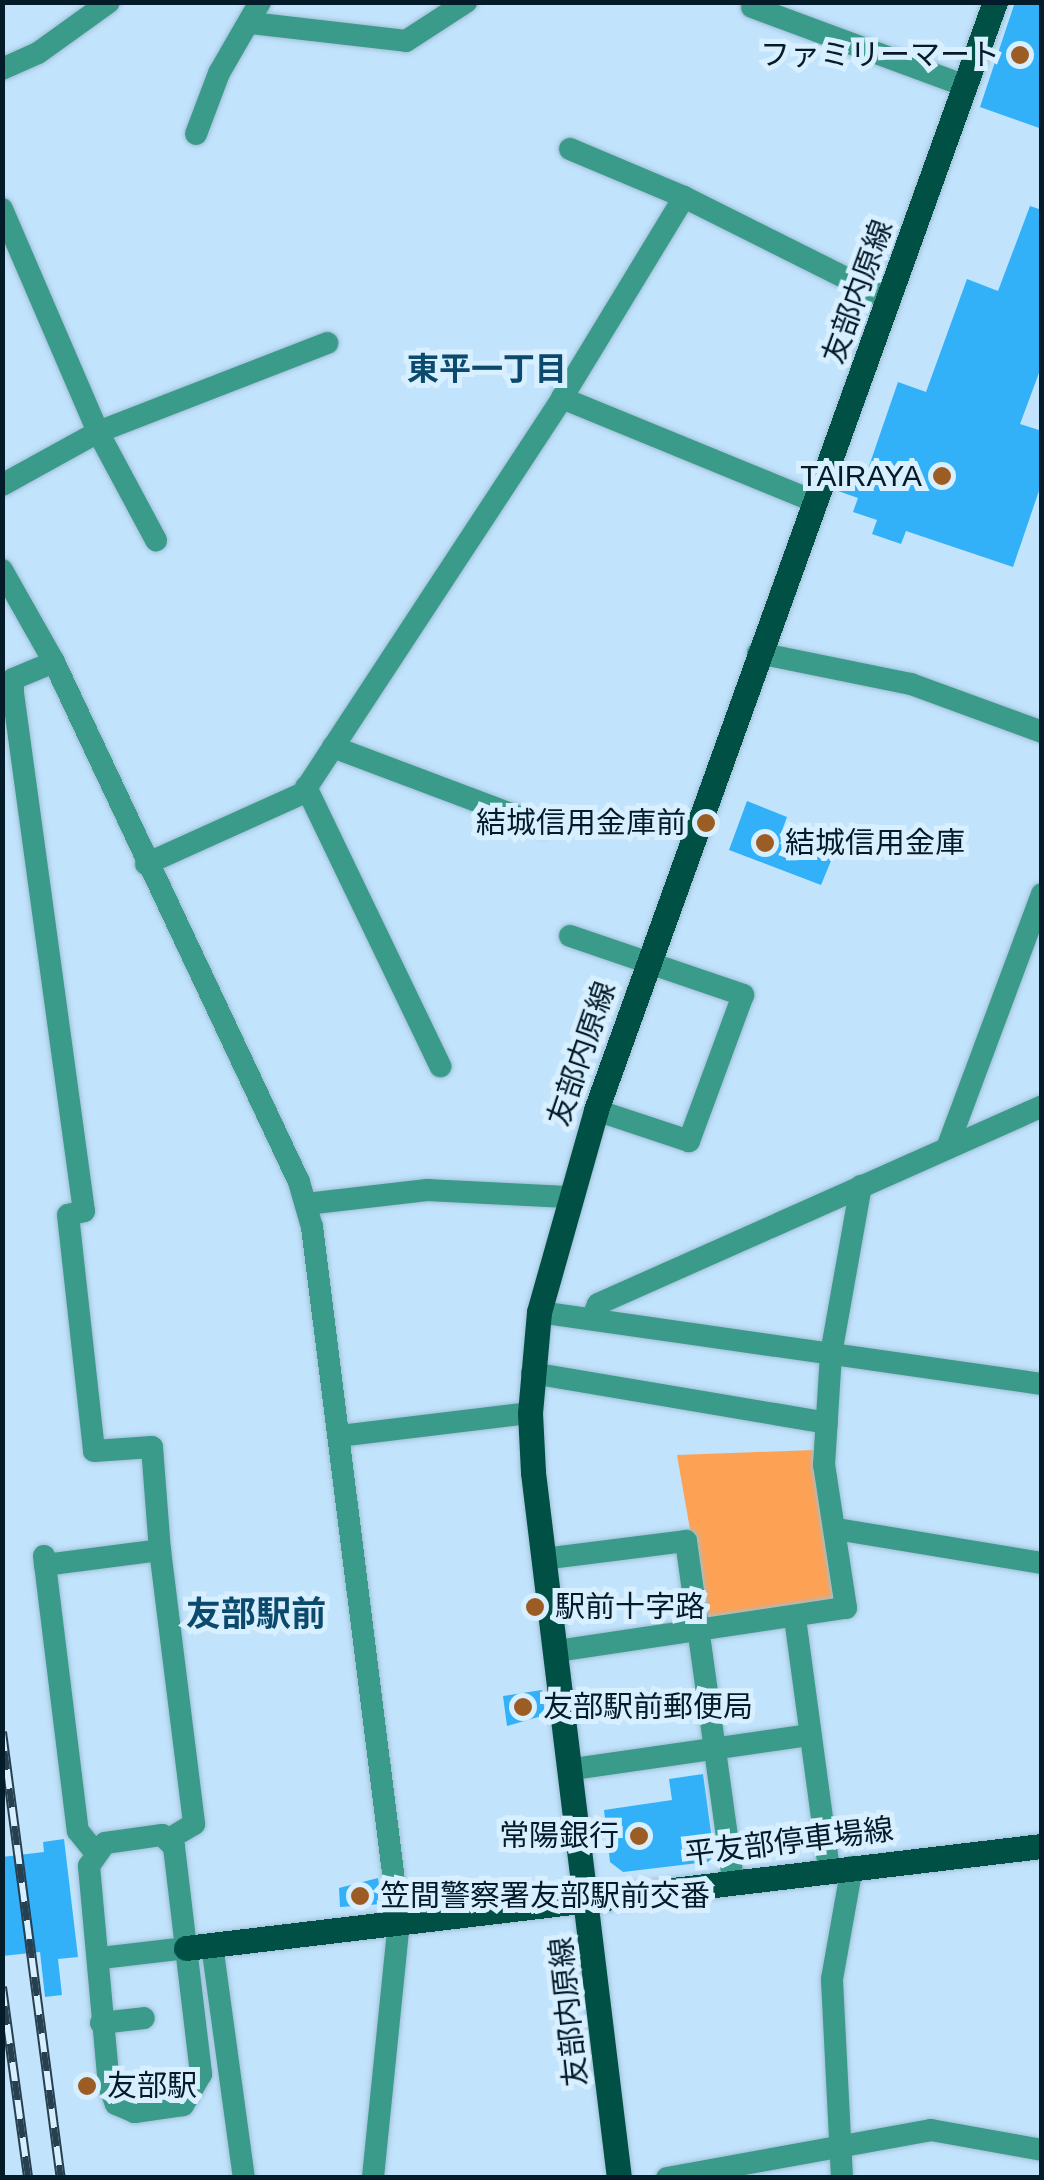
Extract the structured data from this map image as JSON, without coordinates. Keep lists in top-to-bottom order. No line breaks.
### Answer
{"streets":{"main road":["友部内原線","平友部停車場線"]},"crossings":[["友部内原線","平友部停車場線"]],"districts":["東平一丁目","友部駅前"],"places":["ファミリーマート","TAIRAYA","結城信用金庫前","結城信用金庫","駅前十字路","友部駅前郵便局","常陽銀行","笠間警察署友部駅前交番","友部駅"]}
